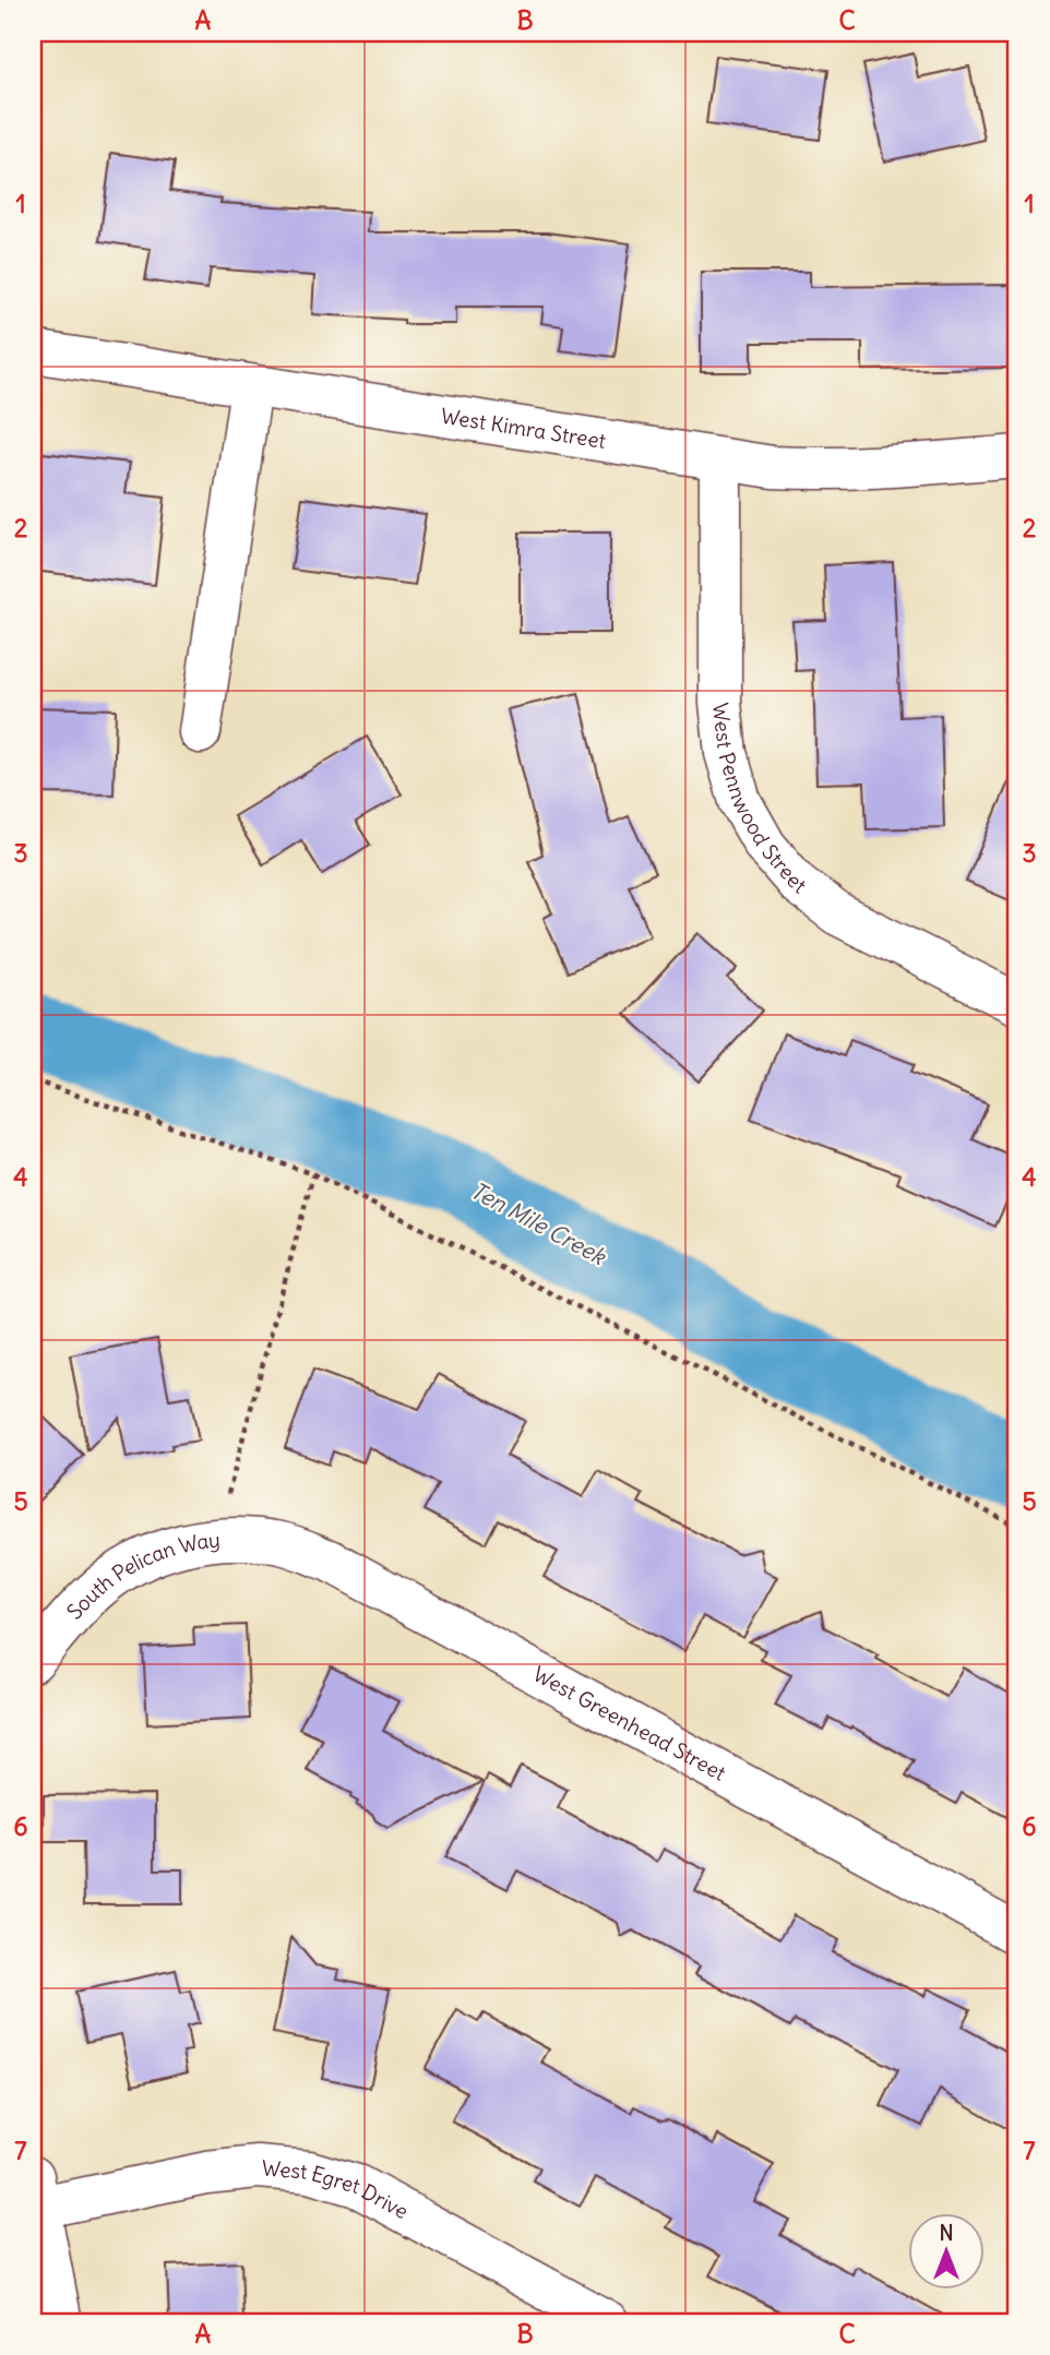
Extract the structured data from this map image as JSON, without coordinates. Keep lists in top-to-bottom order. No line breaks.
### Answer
{"streets":{"street":["West Kimra Street","West Pennwood Street","South Pelican Way","West Greenhead Street","West Egret Drive"]},"crossings":[["West Kimra Street","West Pennwood Street"],["South Pelican Way","West Greenhead Street"]],"water":["Ten Mile Creek"],"north":"top","grid":{"columns":["A","B","C"],"rows":["1","2","3","4","5","6","7"]}}
